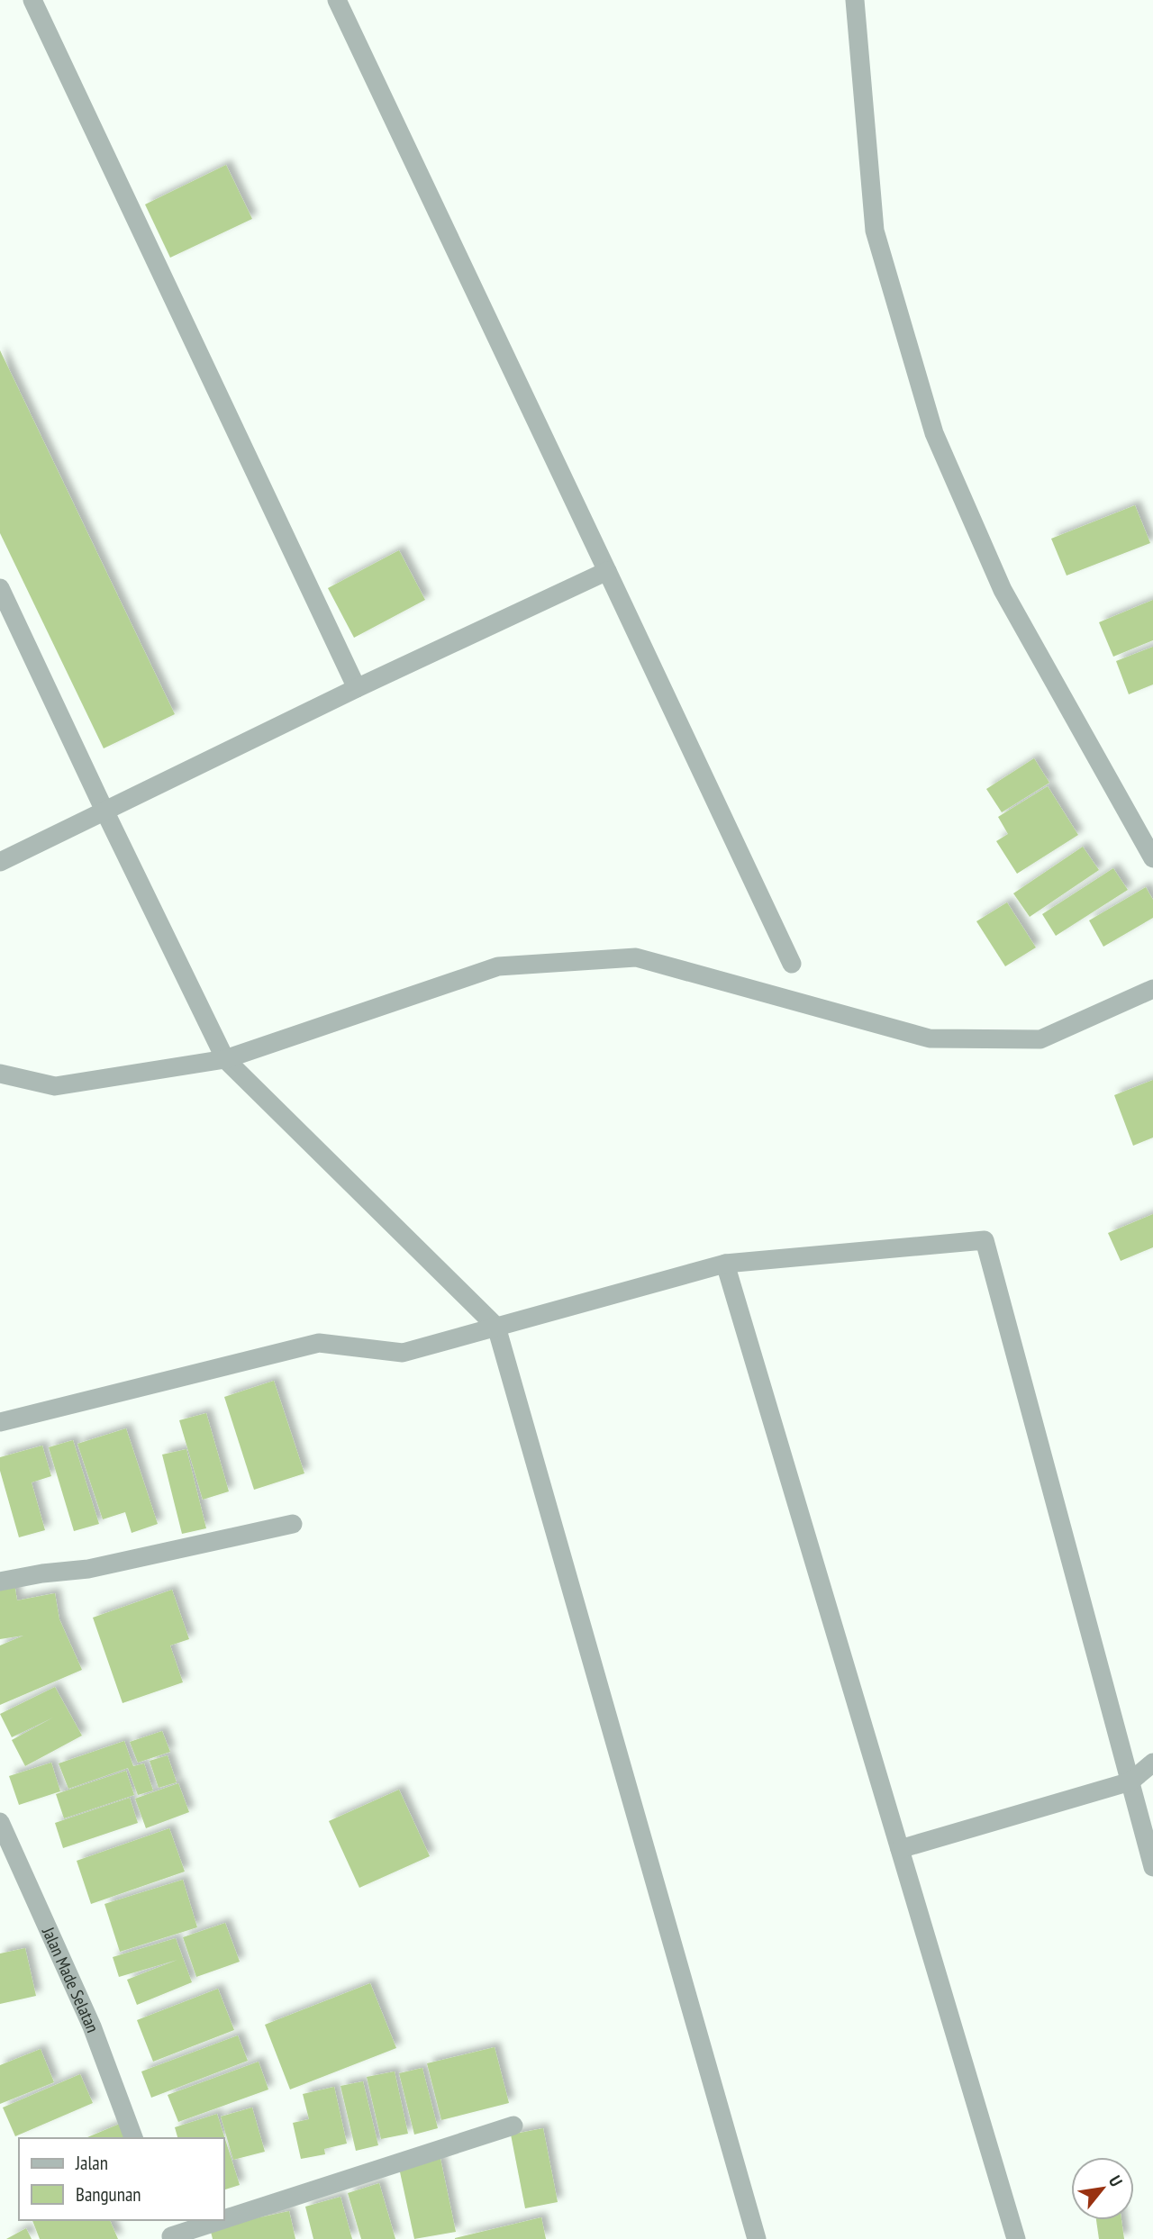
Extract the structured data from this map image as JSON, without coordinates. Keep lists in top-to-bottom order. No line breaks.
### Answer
{"streets":{"street":["Jalan Made Selatan"]},"legend":["Jalan","Bangunan"],"north":"top right"}
